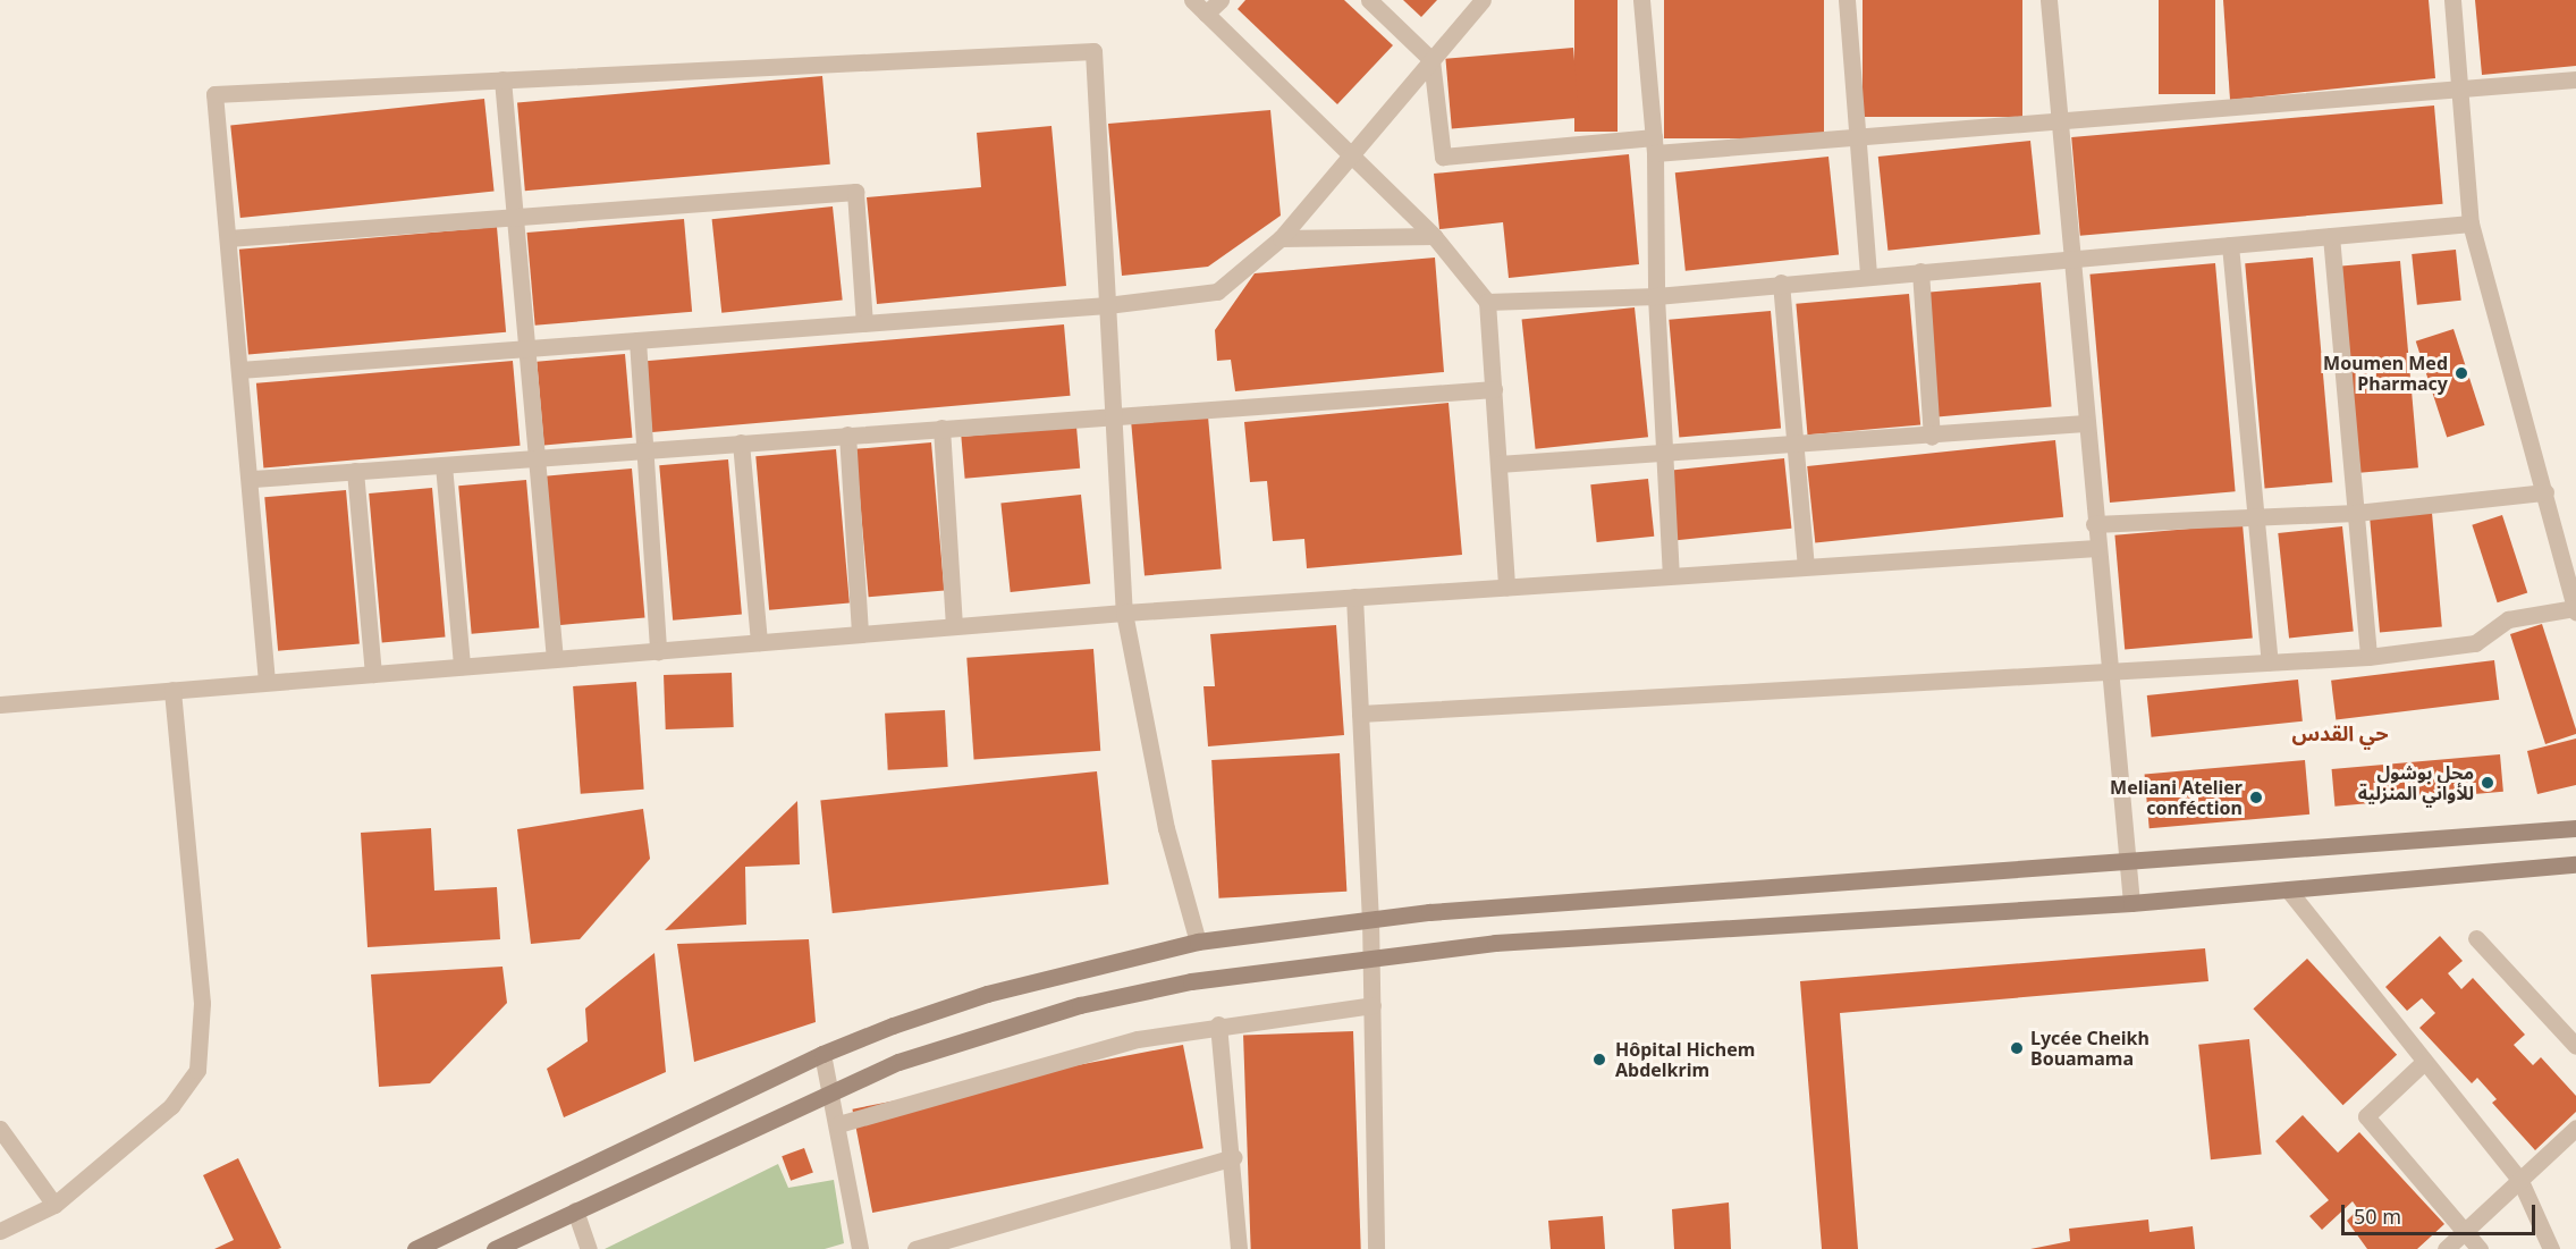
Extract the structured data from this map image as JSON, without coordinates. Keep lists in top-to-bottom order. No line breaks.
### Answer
{"districts":["حي القدس"],"places":["Moumen Med Pharmacy","محل بوشول للأواني المنزلية","Meliani Atelier conféction","Lycée Cheikh Bouamama","Hôpital Hichem Abdelkrim"],"scale_bar":"50 m"}
